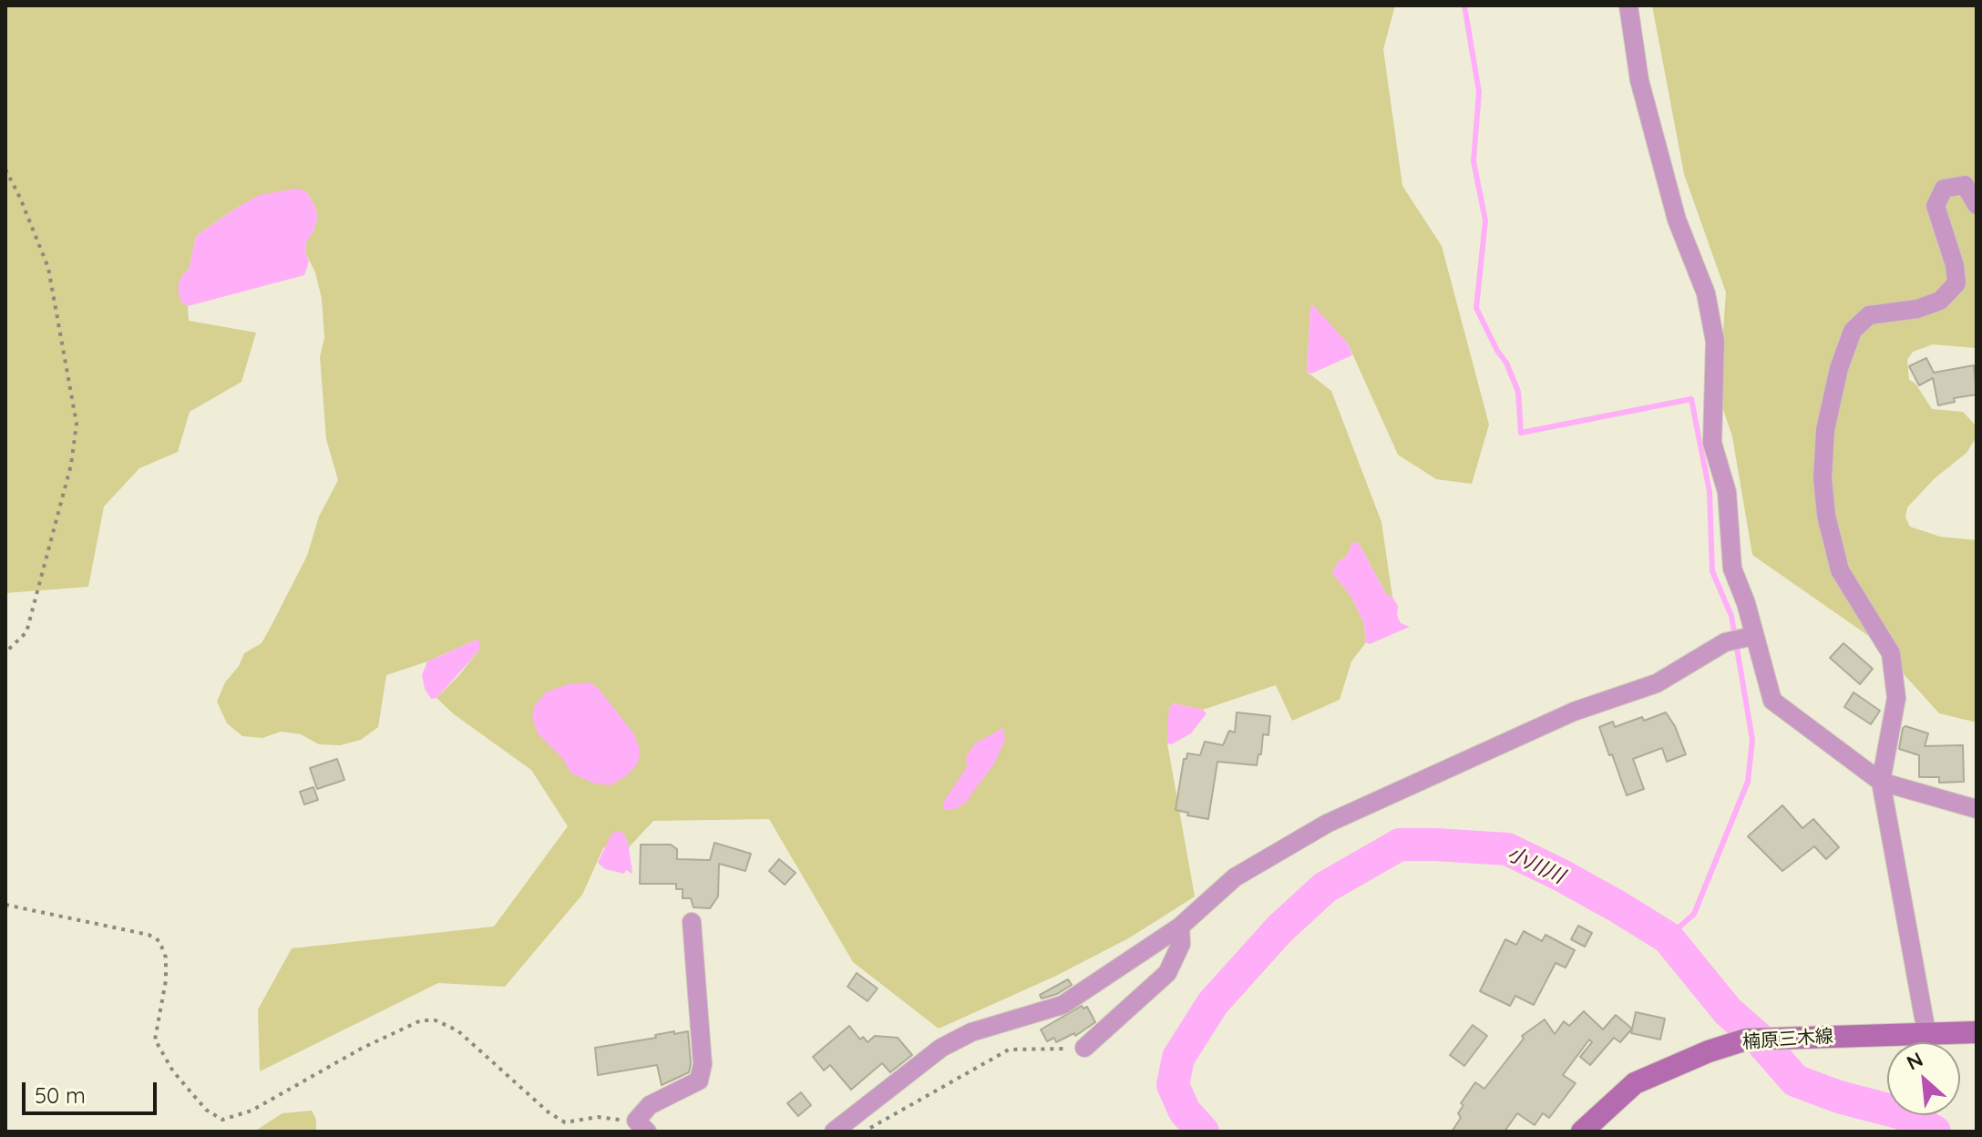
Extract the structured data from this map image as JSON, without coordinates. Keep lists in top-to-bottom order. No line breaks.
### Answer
{"streets":{"main road":["楠原三木線"]},"water":["小川川"],"scale_bar":"50 m","north":"top left"}
